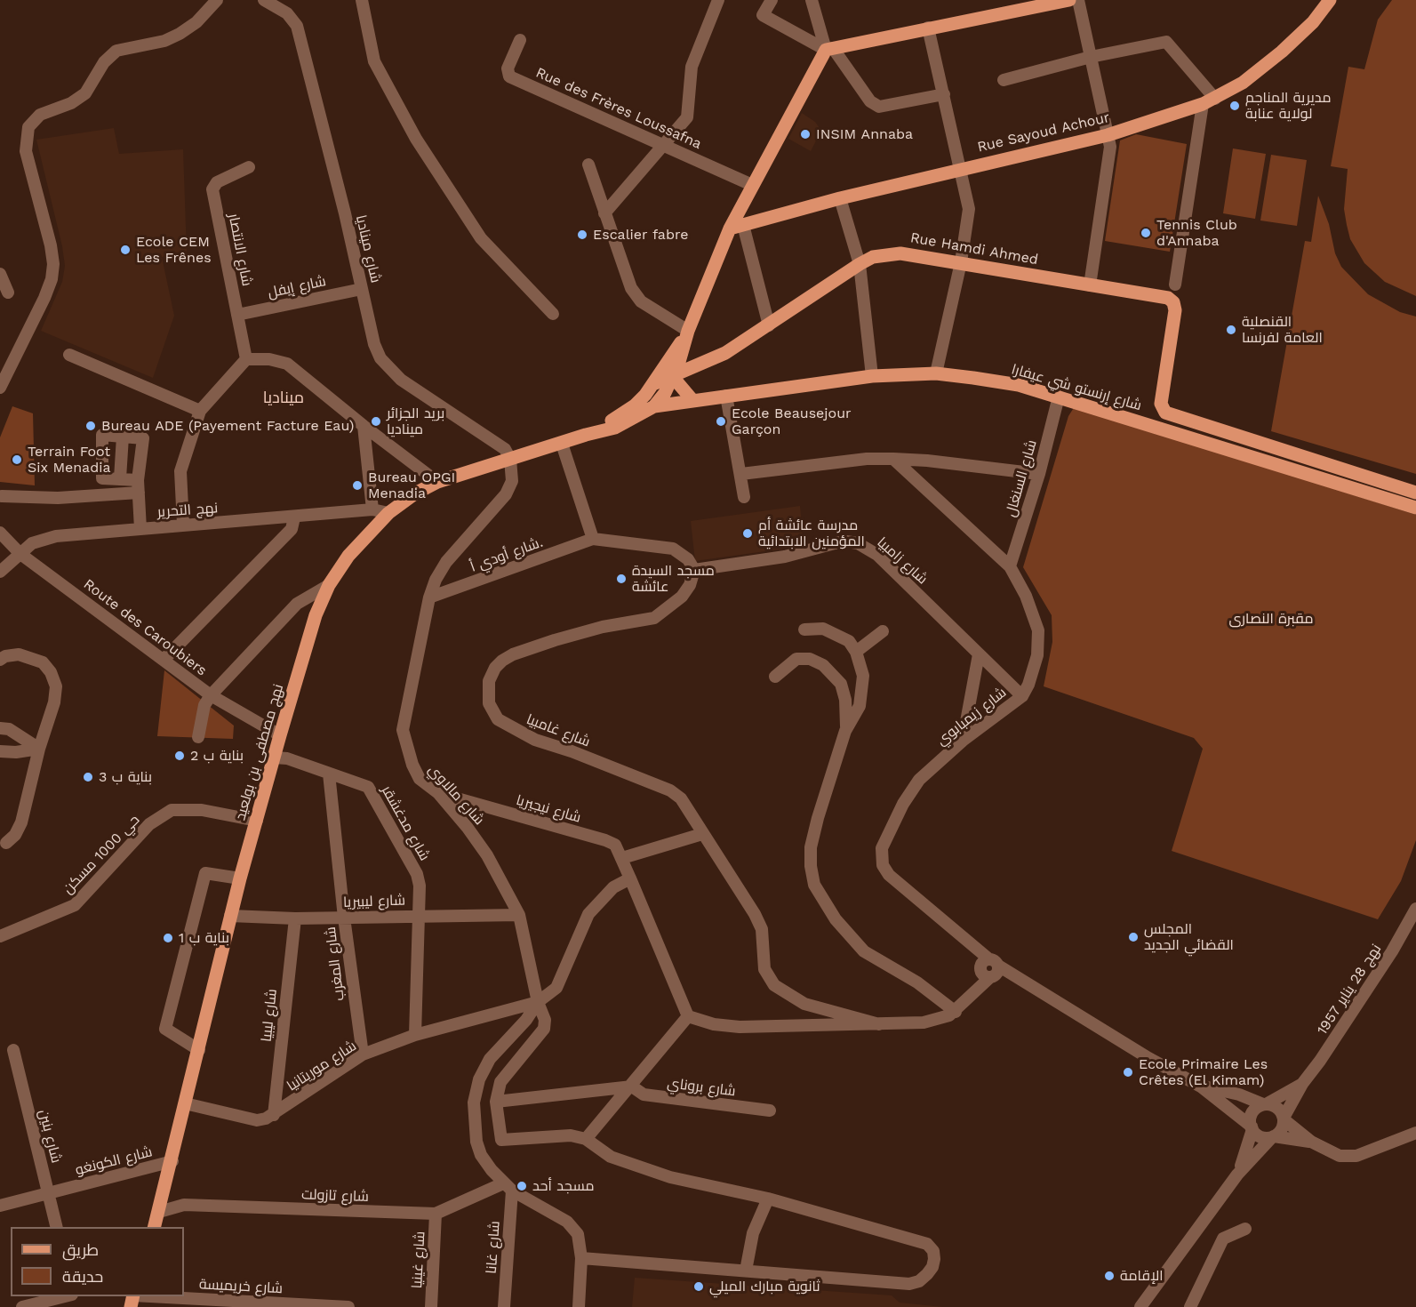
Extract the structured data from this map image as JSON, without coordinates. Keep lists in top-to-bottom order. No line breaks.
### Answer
{"streets":{"main road":["Rue Sayoud Achour","Rue Hamdi Ahmed","شارع إرنستو شي عيفارا","نهج مصطفى بن بولعيد"],"street":["Rue des Frères Loussafna","شارع ميناديا","شارع الانتصار","شارع إيفل","شارع السنغال","نهج التحرير","شارع أودي أ.","شارع زامبيا","Route des Caroubiers","شارع زيمبابوي","شارع غامبيا","شارع مالاوي","شارع نيجيريا","شارع مدغشقر","حي 1000 مسكن","شارع ليبيريا","شارع المغرب","نهج 28 يناير 1957","شارع ليبيا","شارع موريتانيا","شارع بروناي","شارع بنين","شارع الكونغو","شارع تازولت","شارع غانا","شارع غينيا","شارع خريميسة"]},"crossings":[["شارع ميناديا","شارع إيفل"],["شارع ميناديا","نهج مصطفى بن بولعيد"],["شارع ميناديا","شارع مالاوي"],["Rue Hamdi Ahmed","شارع إرنستو شي عيفارا"],["Rue Hamdi Ahmed","نهج مصطفى بن بولعيد"],["شارع الانتصار","شارع إيفل"],["شارع إرنستو شي عيفارا","شارع السنغال"],["شارع إرنستو شي عيفارا","نهج مصطفى بن بولعيد"],["شارع السنغال","شارع زيمبابوي"],["نهج التحرير","Route des Caroubiers"],["نهج التحرير","نهج مصطفى بن بولعيد"],["شارع أودي أ.","شارع مالاوي"],["شارع زامبيا","شارع زيمبابوي"],["شارع زامبيا","شارع غامبيا"],["Route des Caroubiers","نهج مصطفى بن بولعيد"],["نهج مصطفى بن بولعيد","شارع مالاوي"],["نهج مصطفى بن بولعيد","شارع مدغشقر"],["نهج مصطفى بن بولعيد","حي 1000 مسكن"],["نهج مصطفى بن بولعيد","شارع ليبيريا"],["نهج مصطفى بن بولعيد","شارع موريتانيا"],["نهج مصطفى بن بولعيد","شارع الكونغو"],["نهج مصطفى بن بولعيد","شارع تازولت"],["شارع مالاوي","شارع نيجيريا"],["شارع مالاوي","شارع ليبيريا"],["شارع مالاوي","شارع موريتانيا"],["شارع مدغشقر","شارع ليبيريا"],["شارع مدغشقر","شارع المغرب"],["شارع مدغشقر","شارع موريتانيا"],["شارع ليبيريا","شارع المغرب"],["شارع ليبيريا","شارع ليبيا"],["شارع المغرب","شارع موريتانيا"],["شارع ليبيا","شارع موريتانيا"],["شارع بنين","شارع الكونغو"],["شارع تازولت","شارع غانا"],["شارع تازولت","شارع غينيا"]],"districts":["ميناديا"],"parks":["مقبرة النصارى"],"places":["مديرية المناجم لولاية عنابة","INSIM Annaba","Tennis Club d'Annaba","Escalier fabre","Ecole CEM Les Frênes","القنصلية العامة لفرنسا","بريد الجزائر ميناديا","Ecole Beausejour Garçon","Bureau ADE (Payement Facture Eau)","Terrain Foot Six Menadia","Bureau OPGI Menadia","مدرسة عائشة أم المؤمنين الابتدائية","مسجد السيدة عائشة","بناية ب 2","بناية ب 3","المجلس القضائي الجديد","بناية ب 1","Ecole Primaire Les Crêtes (El Kimam)","مسجد أحد","الإقامة","ثانوية مبارك الميلي"],"legend":["طريق","حديقة"]}
